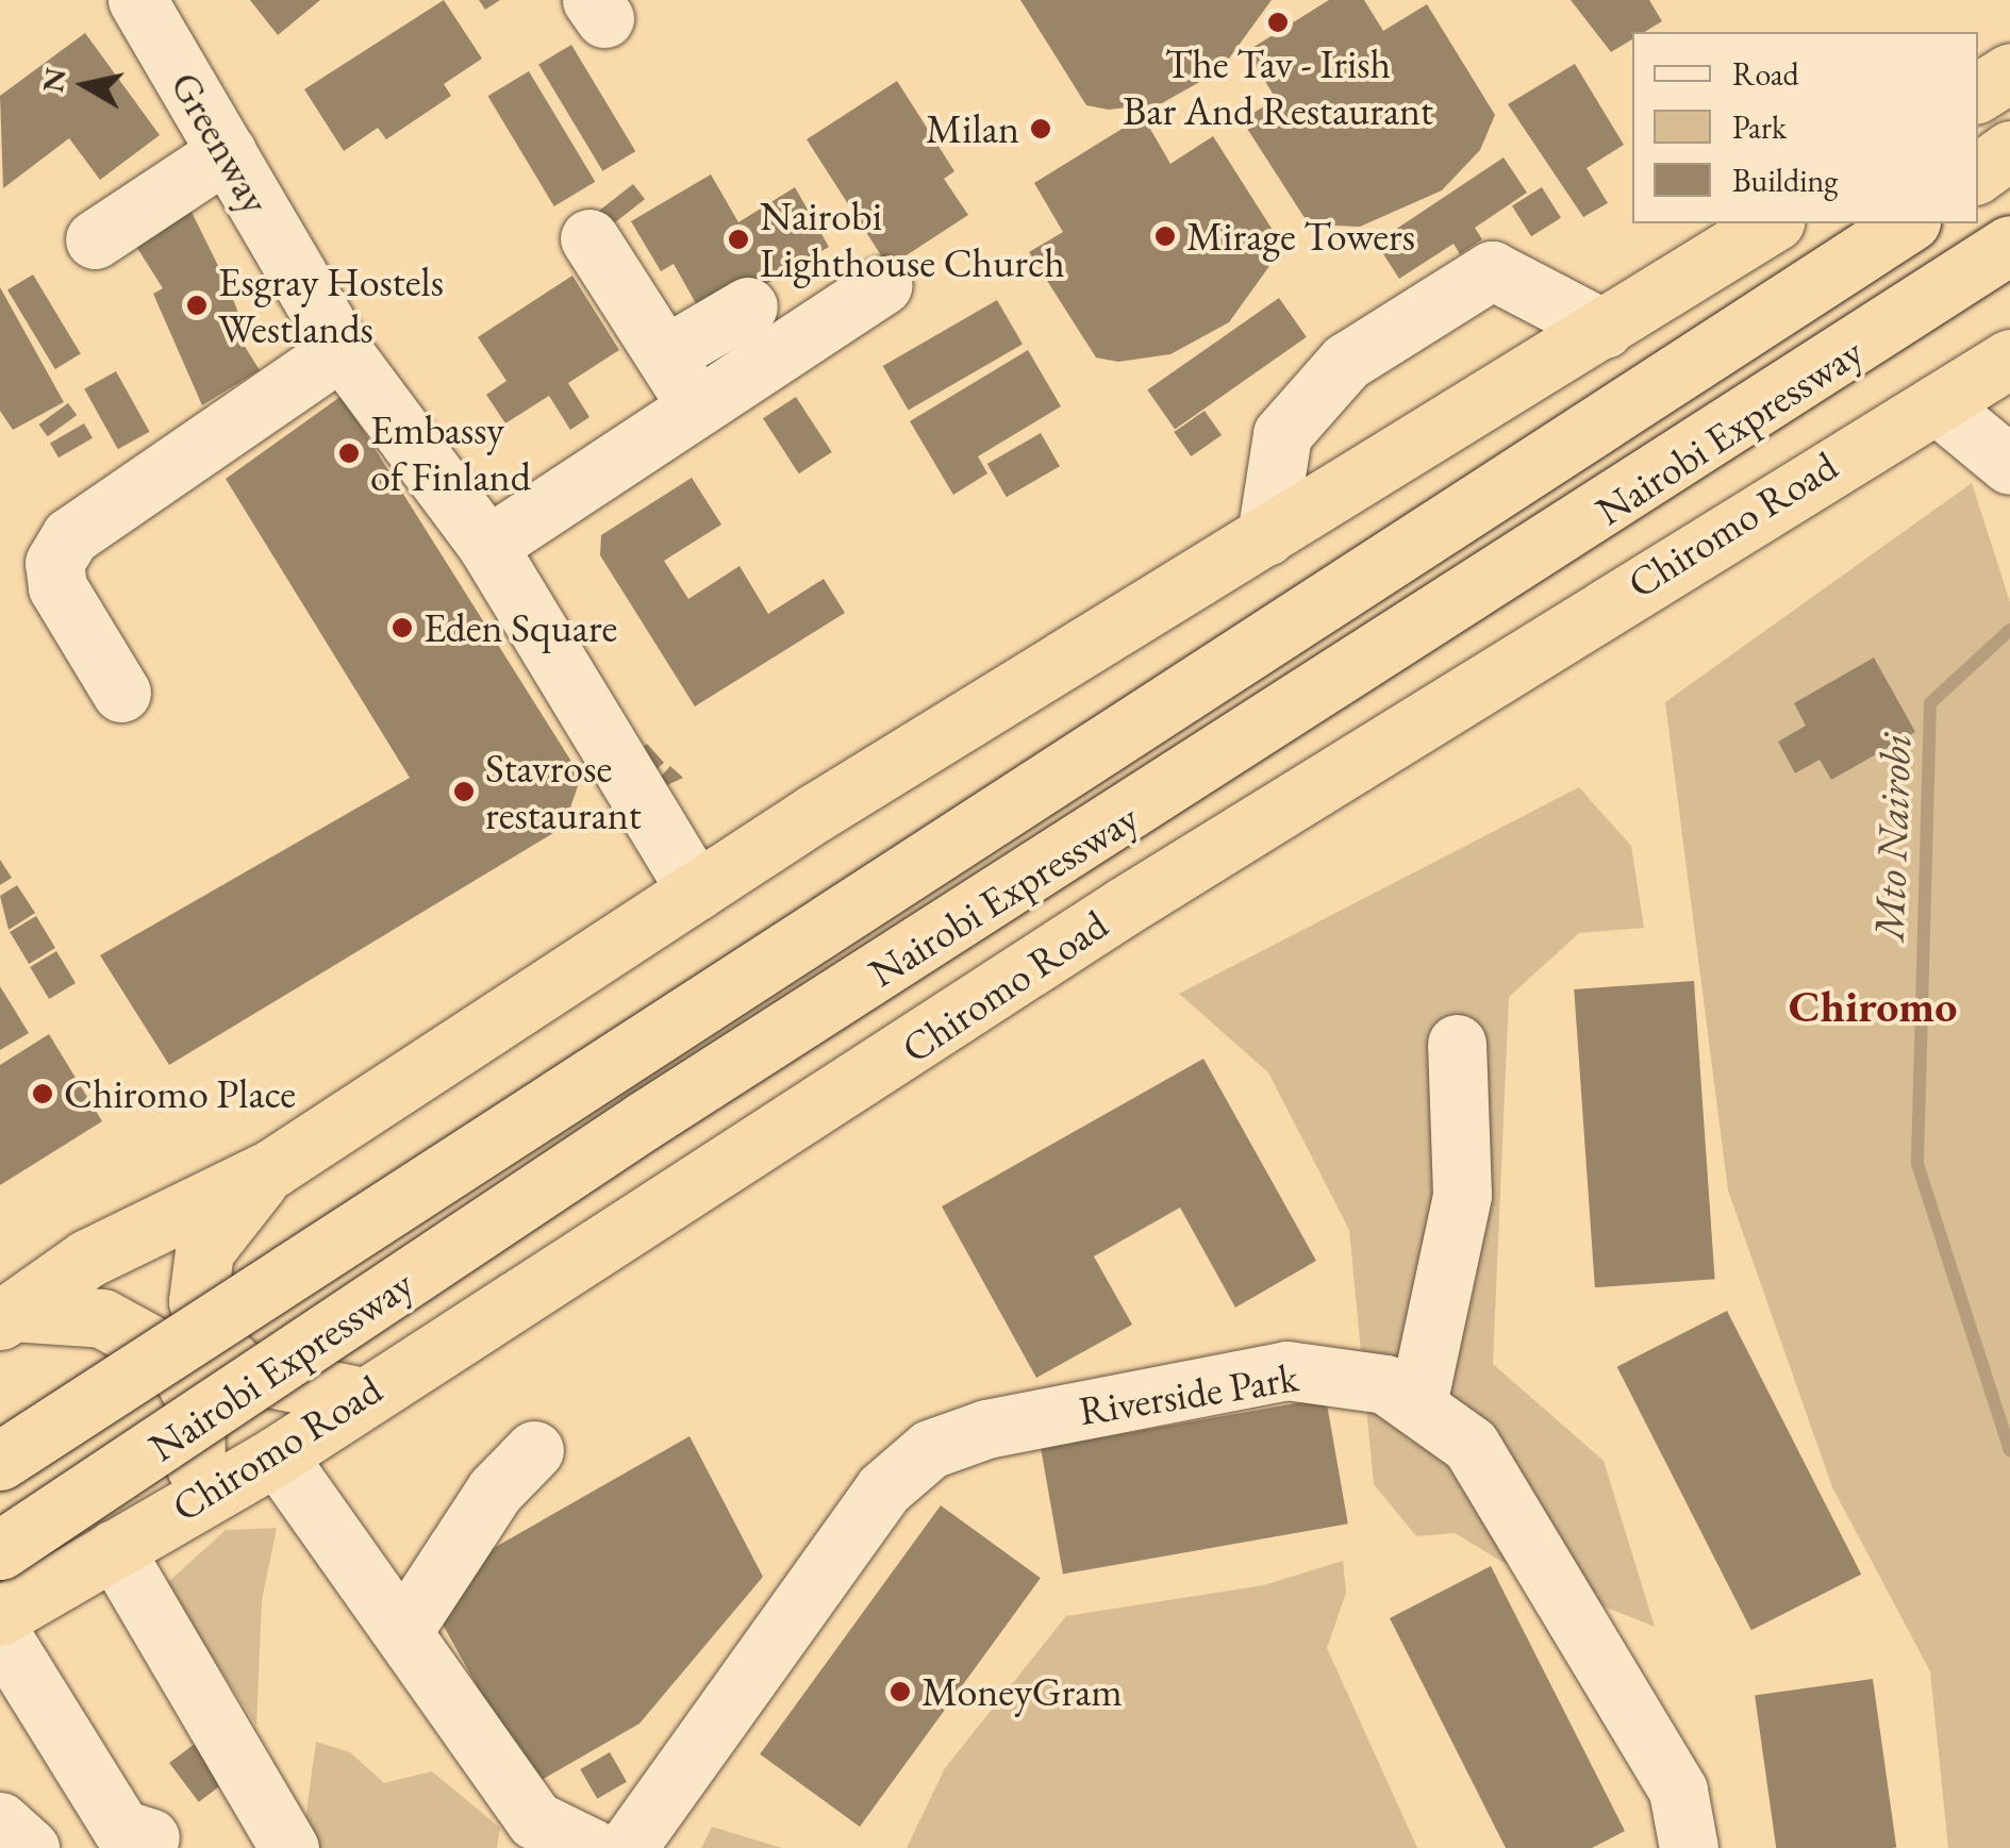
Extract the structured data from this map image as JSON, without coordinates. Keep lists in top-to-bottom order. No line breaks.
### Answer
{"streets":{"highway":["Nairobi Expressway","Chiromo Road"],"street":["Greenway","Riverside Park"]},"districts":["Chiromo"],"water":["Mto Nairobi"],"places":["The Tav - Irish Bar And Restaurant","Milan","Mirage Towers","Nairobi Lighthouse Church","Esgray Hostels Westlands","Embassy of Finland","Eden Square","Stavrose restaurant","Chiromo Place","MoneyGram"],"legend":["Road","Park","Building"],"north":"left"}
